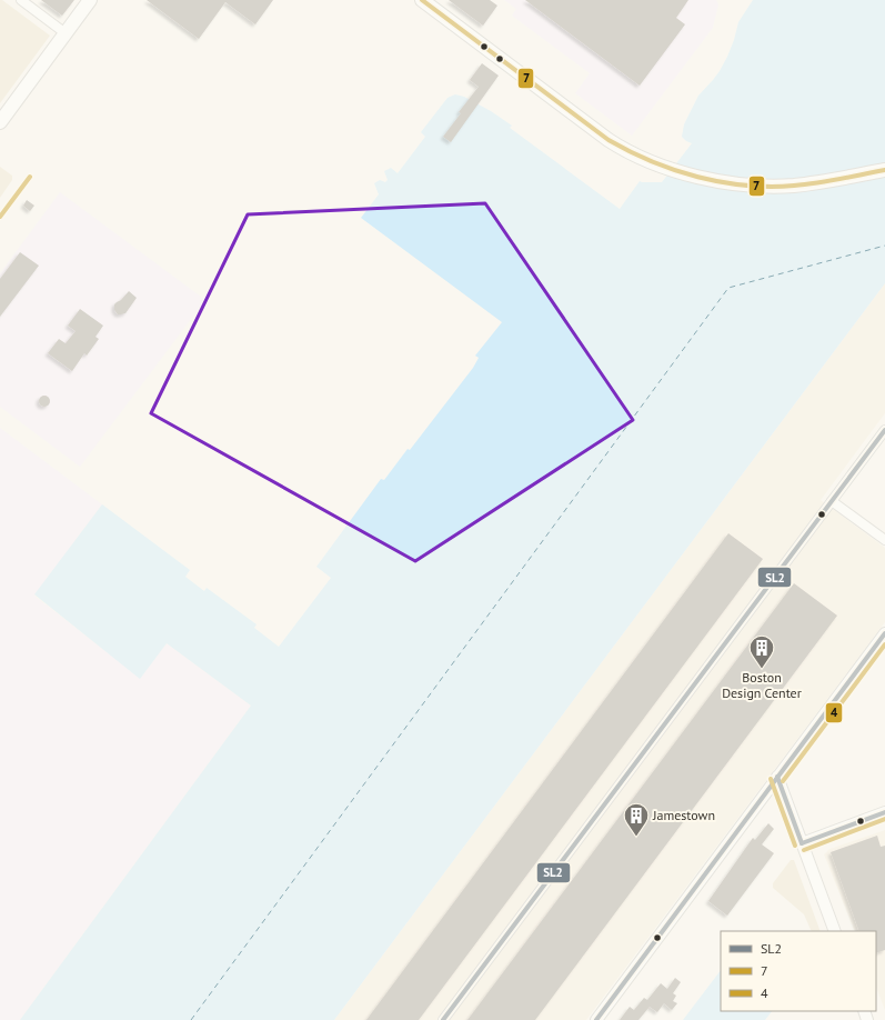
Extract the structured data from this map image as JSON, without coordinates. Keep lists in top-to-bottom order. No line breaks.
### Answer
{"places":{"building":["Boston Design Center","Jamestown"]},"lines":["transit line 7","transit line SL2","transit line 4"],"legend":["SL2","7","4"]}
